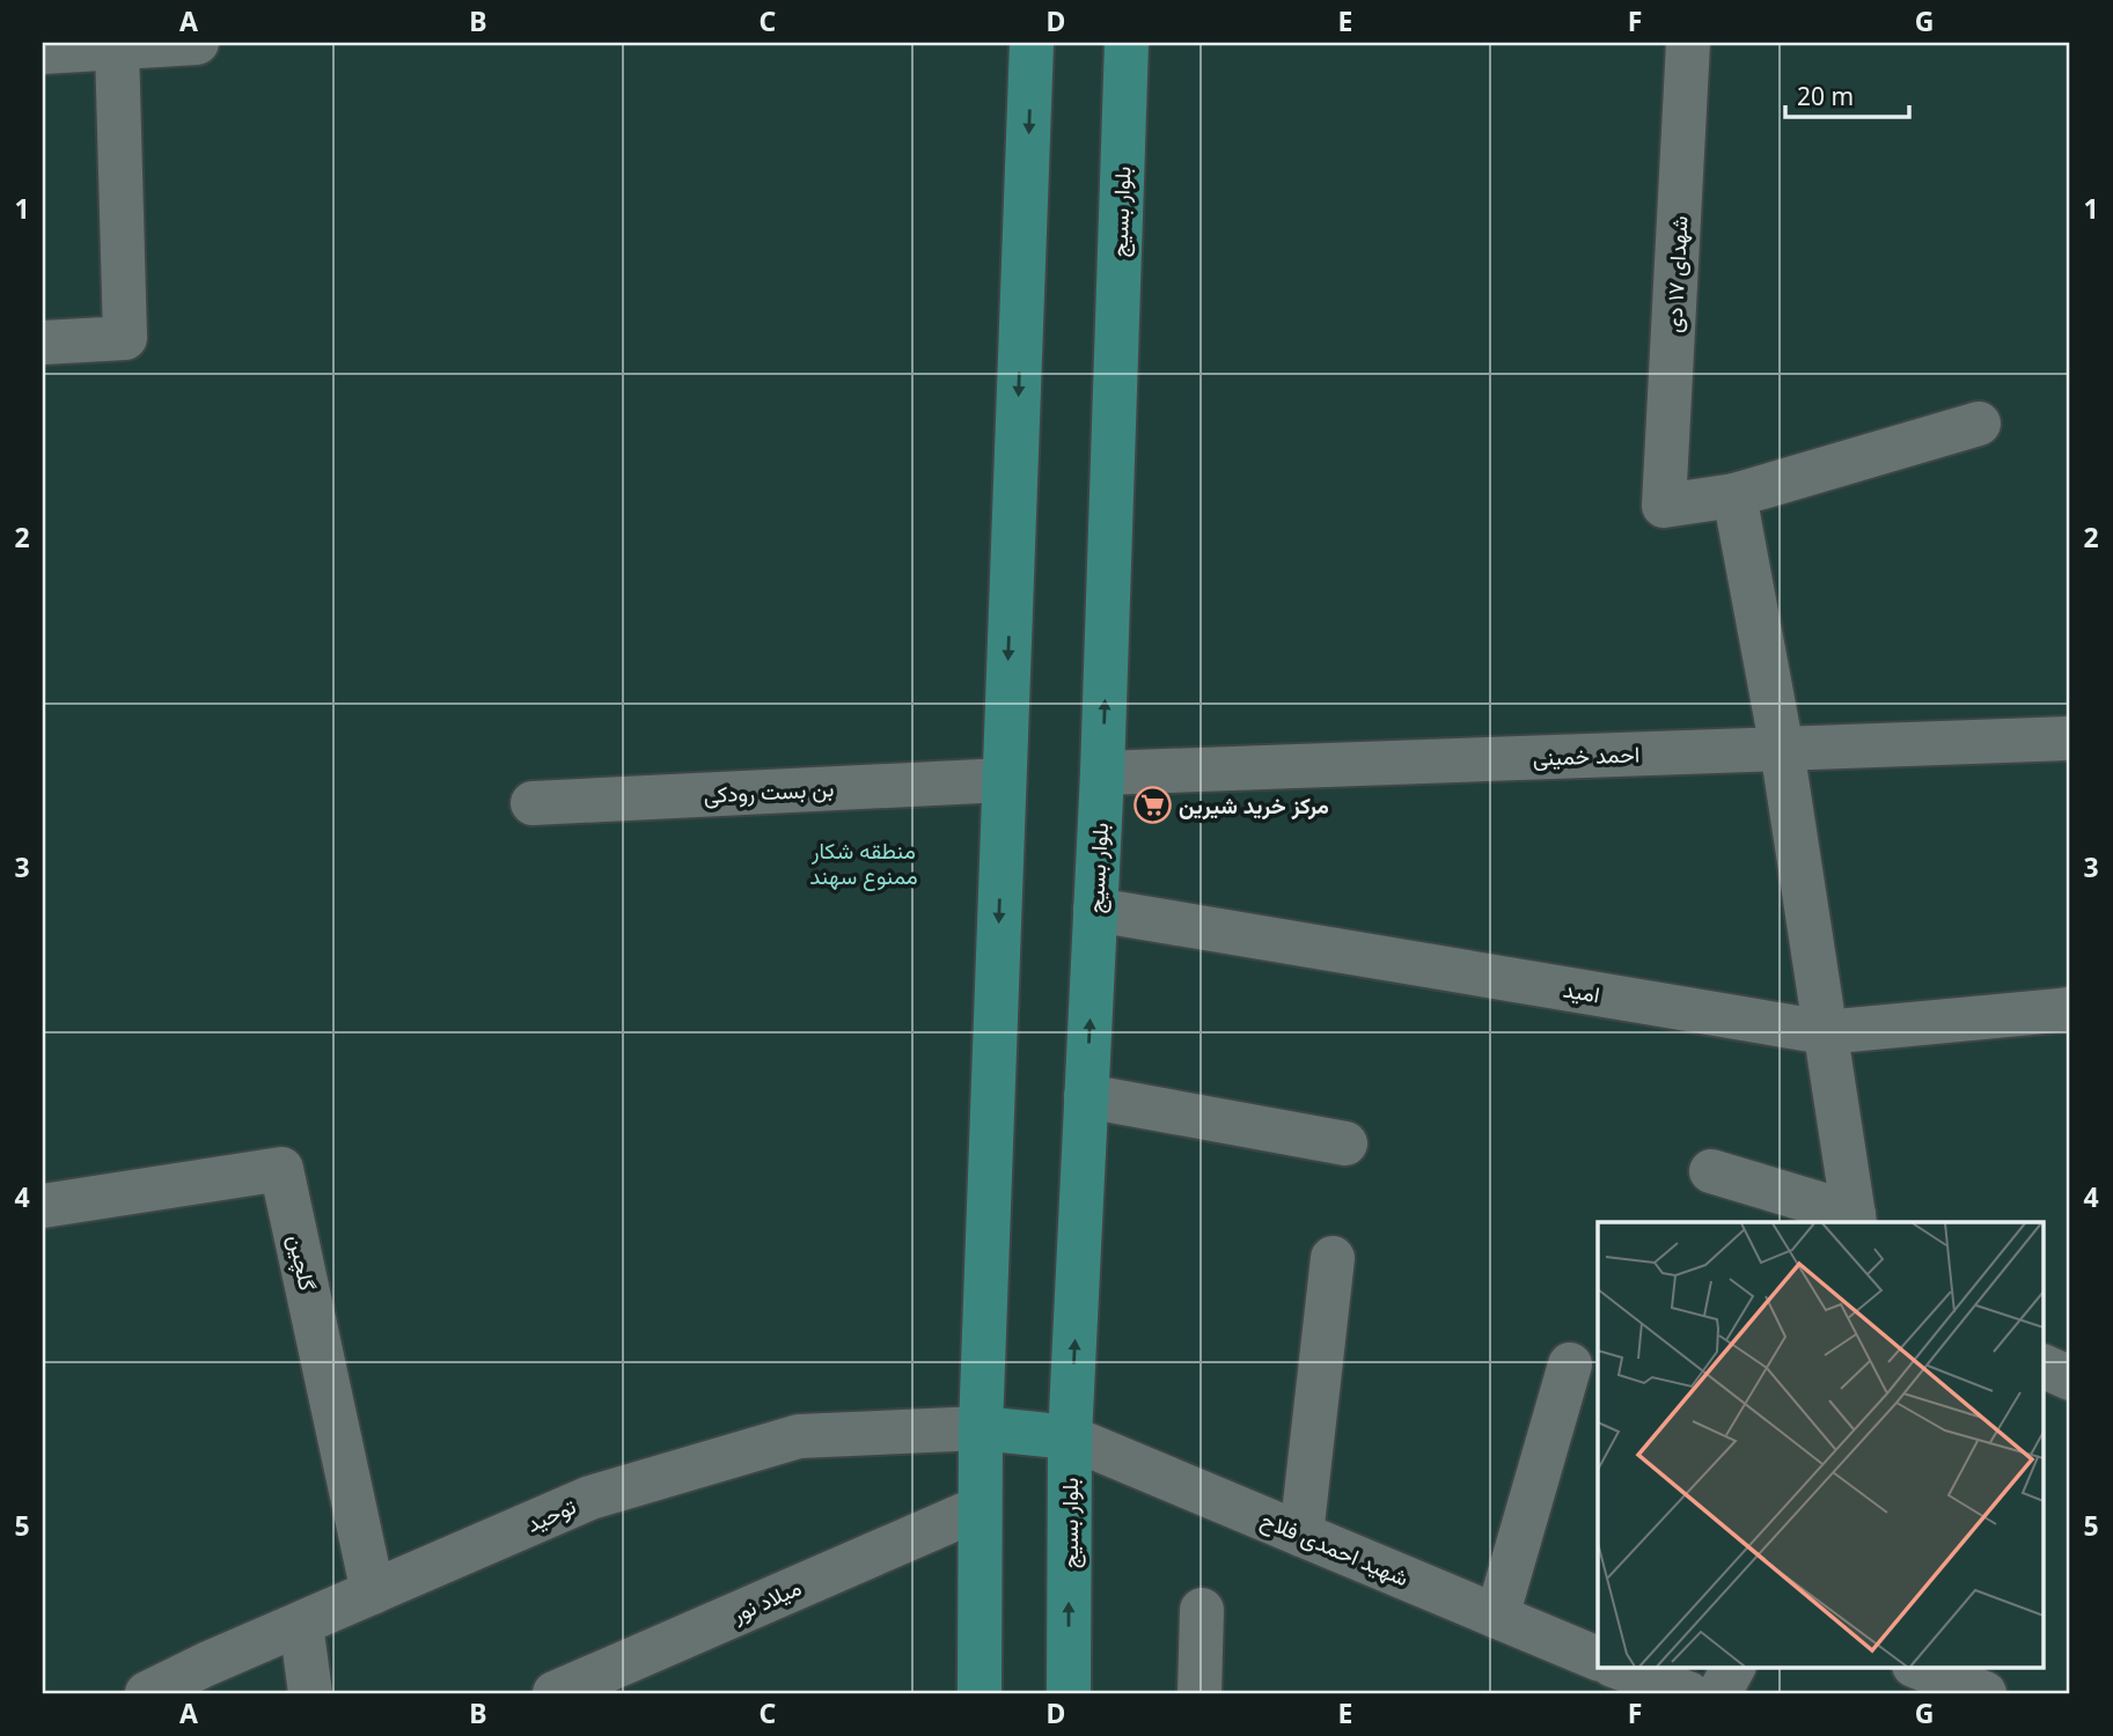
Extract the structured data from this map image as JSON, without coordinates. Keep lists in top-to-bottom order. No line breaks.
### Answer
{"streets":{"main road":["بلوار بسیج"],"street":["شهدای ۱۷ دی","احمد خمینی","بن بست رودکی","امید","گلچین","توحید","شهید احمدی فلاح","میلاد نور"]},"crossings":[["بلوار بسیج","احمد خمینی"],["بلوار بسیج","امید"],["بلوار بسیج","شهید احمدی فلاح"],["گلچین","توحید"]],"parks":["منطقه شکار ممنوع سهند"],"places":{"supermarket":["مرکز خرید شیرین"]},"scale_bar":"20 m","grid":{"columns":["A","B","C","D","E","F","G"],"rows":["1","2","3","4","5"]}}
